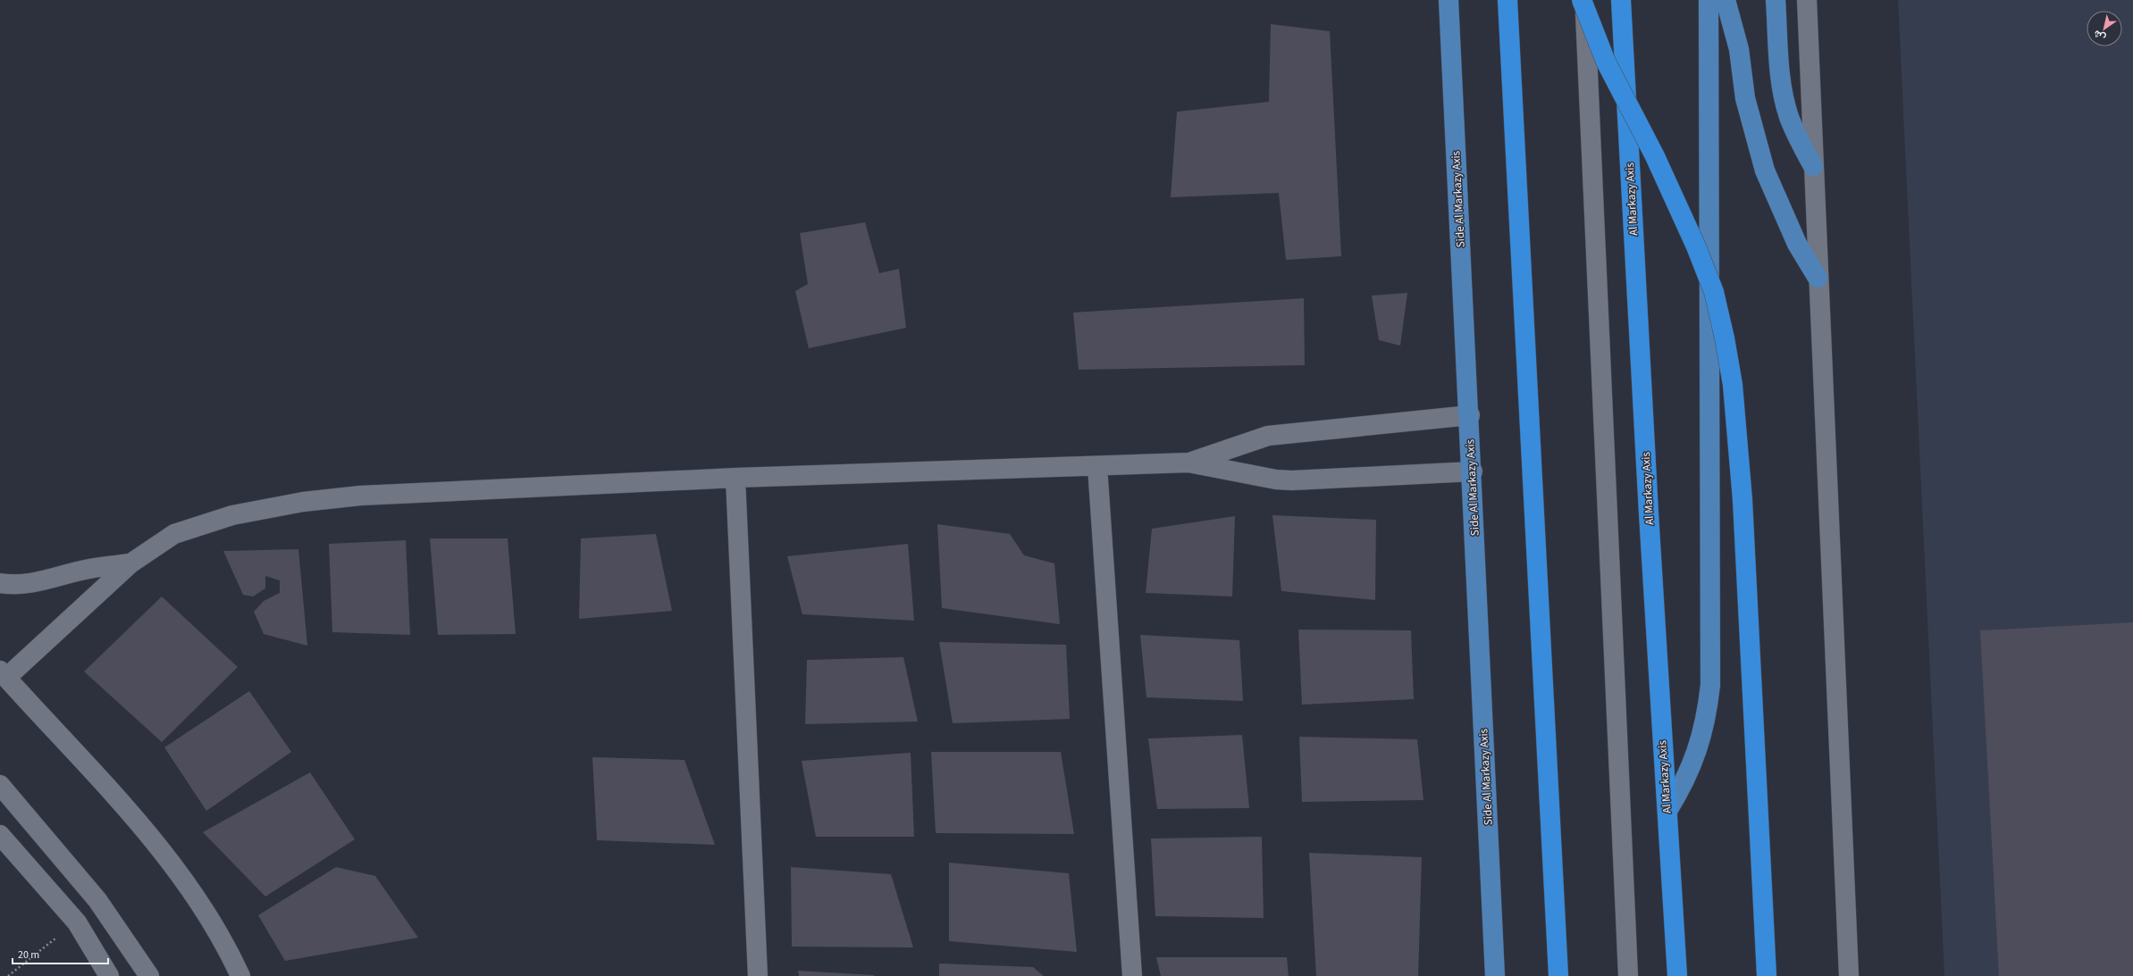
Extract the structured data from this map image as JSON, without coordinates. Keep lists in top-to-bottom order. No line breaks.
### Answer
{"streets":{"highway":["Al Markazy Axis"],"main road":["Side Al Markazy Axis"]},"scale_bar":"20 m","north":"bottom left"}
